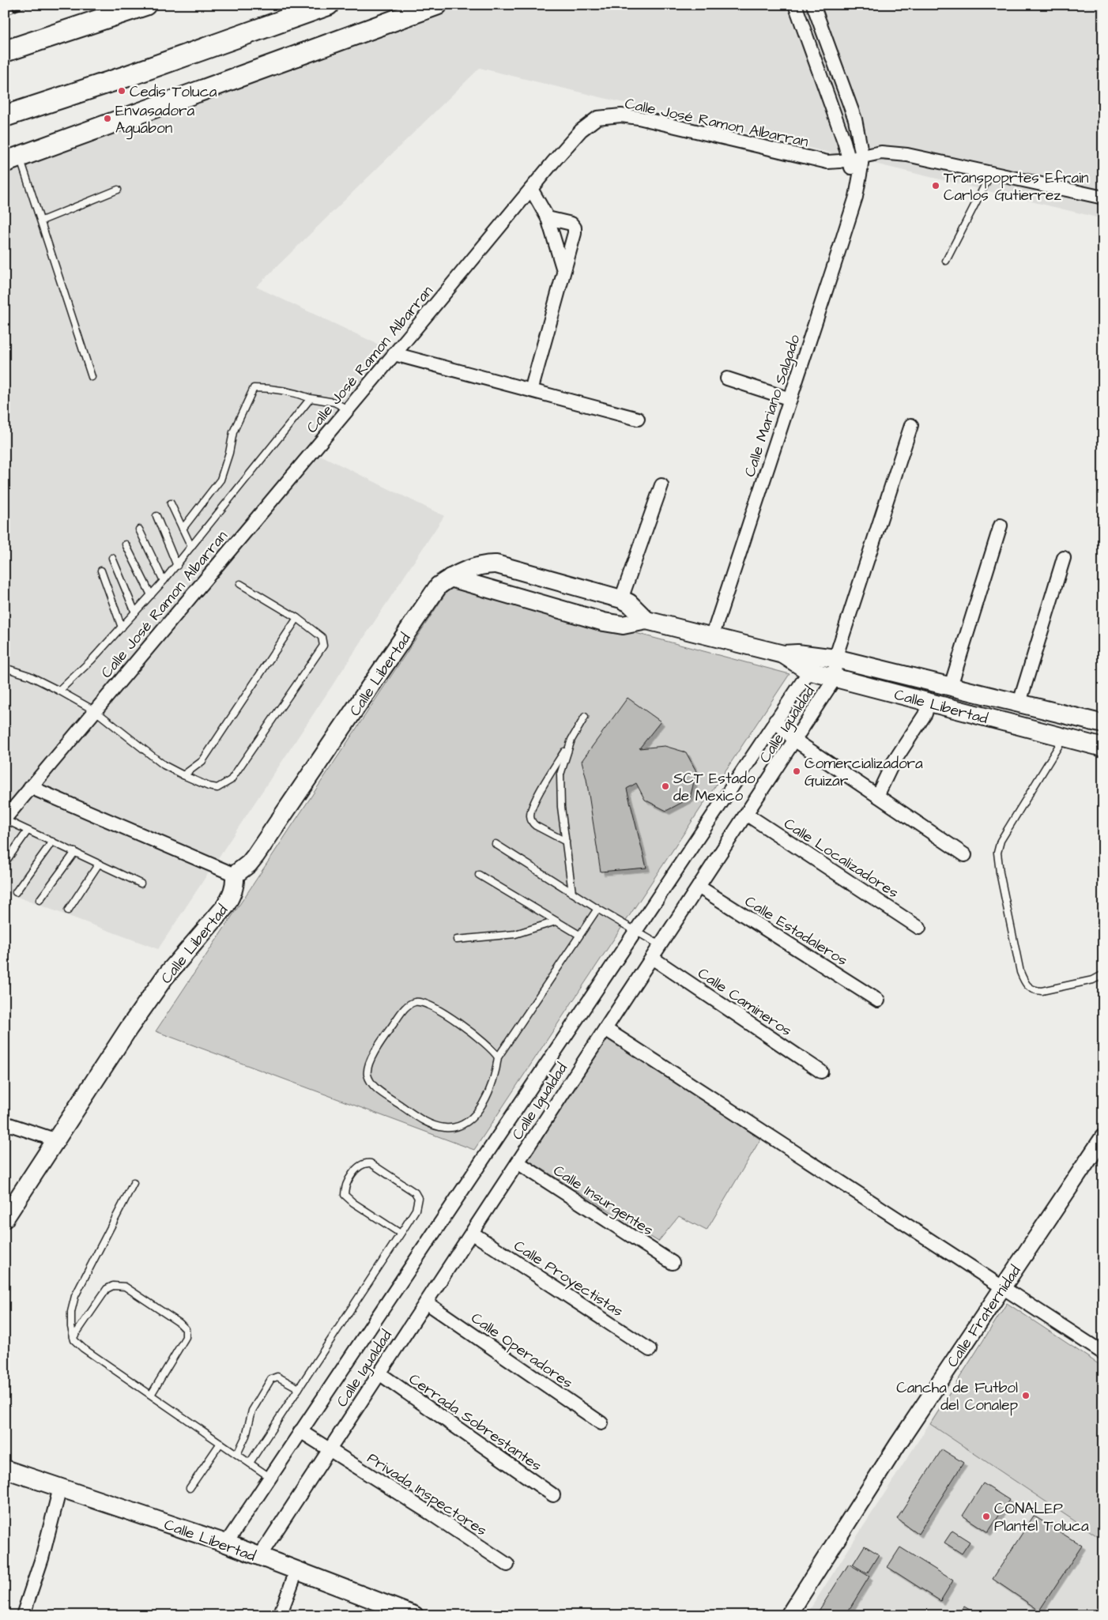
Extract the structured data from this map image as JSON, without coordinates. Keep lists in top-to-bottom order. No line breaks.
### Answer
{"streets":{"main road":["Calle Libertad"],"street":["Calle José Ramon Albarran","Calle Mariano Salgado","Calle Igualdad","Calle Localizadores","Calle Estadaleros","Calle Camineros","Calle Insurgentes","Calle Proyectistas","Calle Fraternidad","Calle Operadores","Cerrada Sobrestantes","Privada Inspectores"]},"crossings":[["Calle José Ramon Albarran","Calle Mariano Salgado"],["Calle Mariano Salgado","Calle Libertad"],["Calle Libertad","Calle Igualdad"],["Calle Igualdad","Calle Localizadores"],["Calle Igualdad","Calle Estadaleros"],["Calle Igualdad","Calle Camineros"],["Calle Igualdad","Calle Insurgentes"],["Calle Igualdad","Calle Proyectistas"],["Calle Igualdad","Calle Operadores"],["Calle Igualdad","Cerrada Sobrestantes"],["Calle Igualdad","Privada Inspectores"]],"places":["Cedis Toluca","Envasadora Aguabon","Transpoprtes Efrain Carlos Gutierrez","Comercializadora Guizar","SCT Estado de Mexico","Cancha de Futbol del Conalep","CONALEP Plantel Toluca"]}
